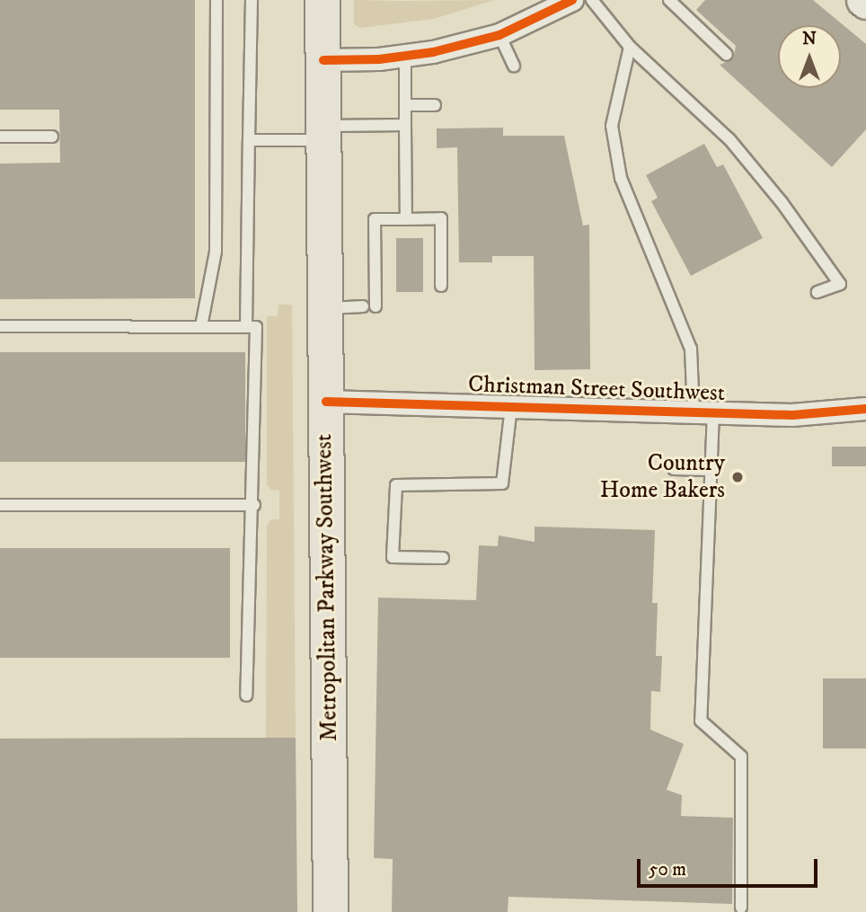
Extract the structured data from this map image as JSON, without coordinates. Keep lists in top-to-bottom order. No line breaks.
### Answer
{"streets":{"main road":["Metropolitan Parkway Southwest"],"street":["Christman Street Southwest"]},"crossings":[["Christman Street Southwest","Metropolitan Parkway Southwest"]],"places":["Country Home Bakers"],"scale_bar":"50 m","north":"top"}
